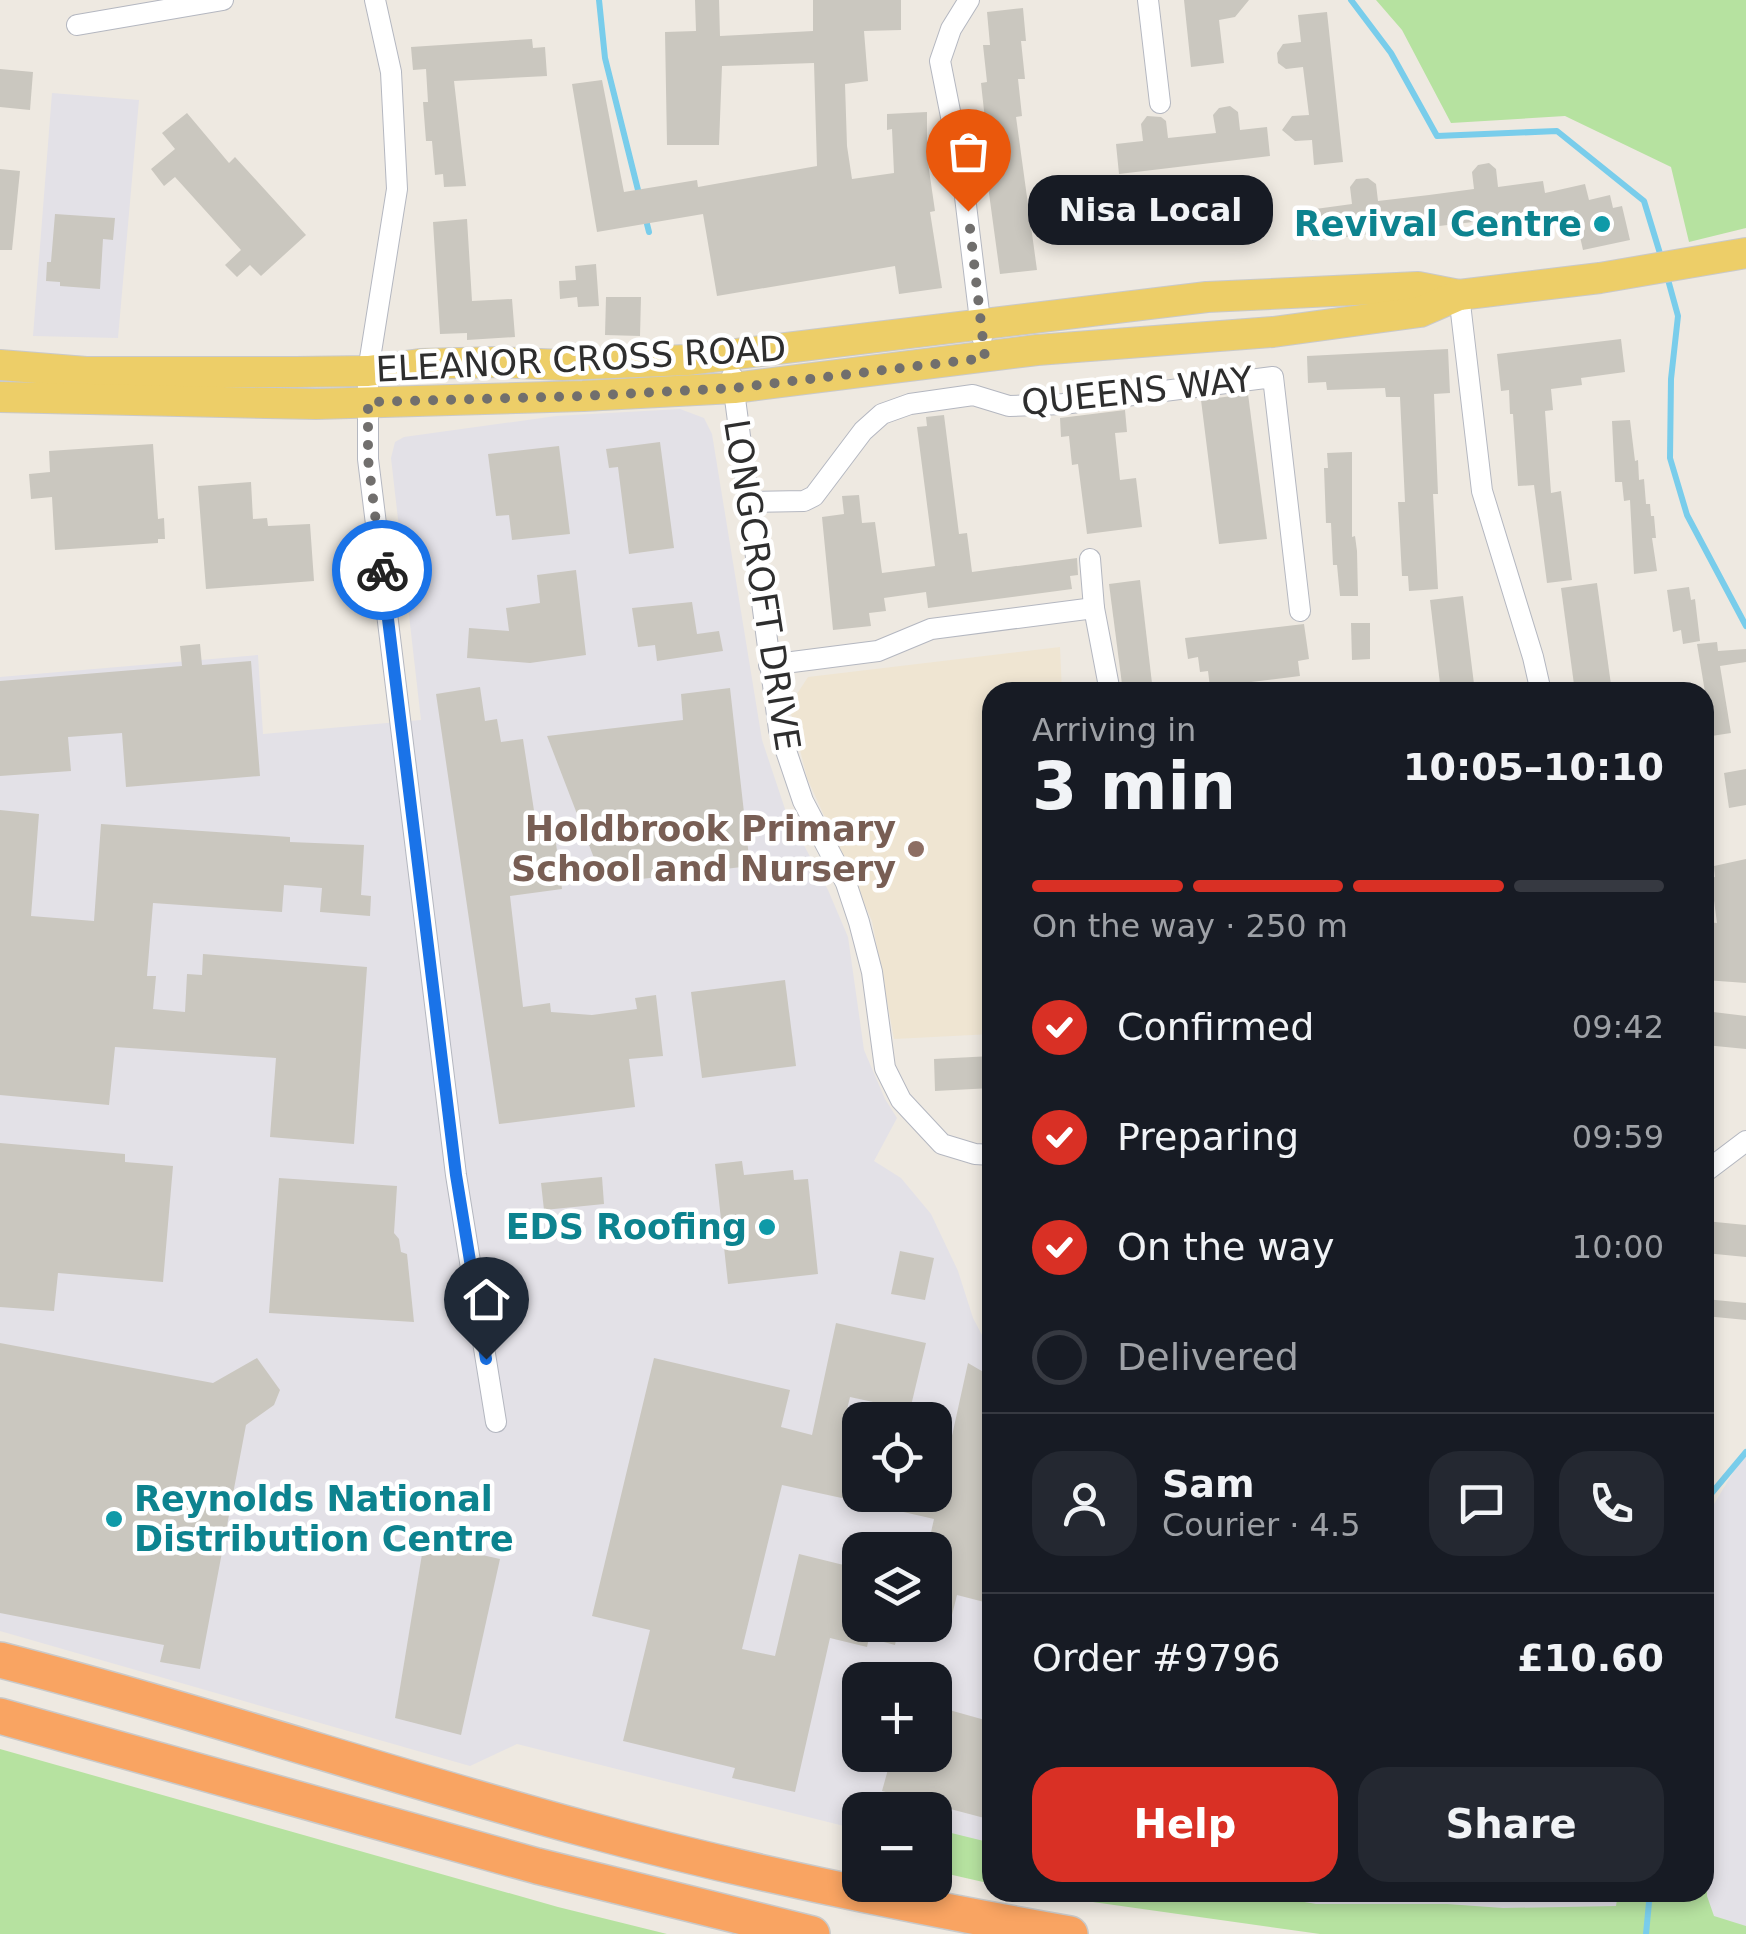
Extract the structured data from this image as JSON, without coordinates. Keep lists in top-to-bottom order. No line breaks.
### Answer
{"streets":{"main road":["ELEANOR CROSS ROAD"],"street":["QUEENS WAY","LONGCROFT DRIVE"]},"crossings":[["ELEANOR CROSS ROAD","LONGCROFT DRIVE"],["QUEENS WAY","LONGCROFT DRIVE"]],"places":["Nisa Local","Revival Centre","Holdbrook Primary School and Nursery","EDS Roofing","Reynolds National Distribution Centre"],"page":{"bubble":"Nisa Local","heading":["3 min","Arriving in","10:05–10:10"],"panel":["Sam","Courier · 4.5","Order #9796","£10.60"],"bar":"On the way · 250 m","list":[["Confirmed","09:42"],["Preparing","09:59"],["On the way","10:00"],"Delivered"],"map_buttons":["+","−"],"buttons":["Help","Share"]}}
